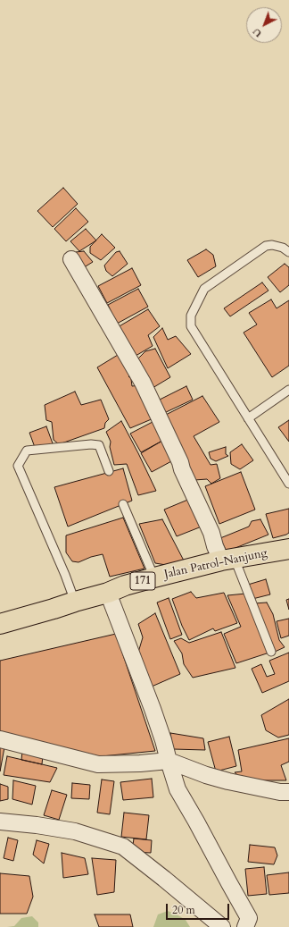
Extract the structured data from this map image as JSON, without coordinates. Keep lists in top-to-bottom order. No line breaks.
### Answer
{"streets":{"main road":["Jalan Patrol-Nanjung","171"]},"scale_bar":"20 m","north":"bottom left"}
